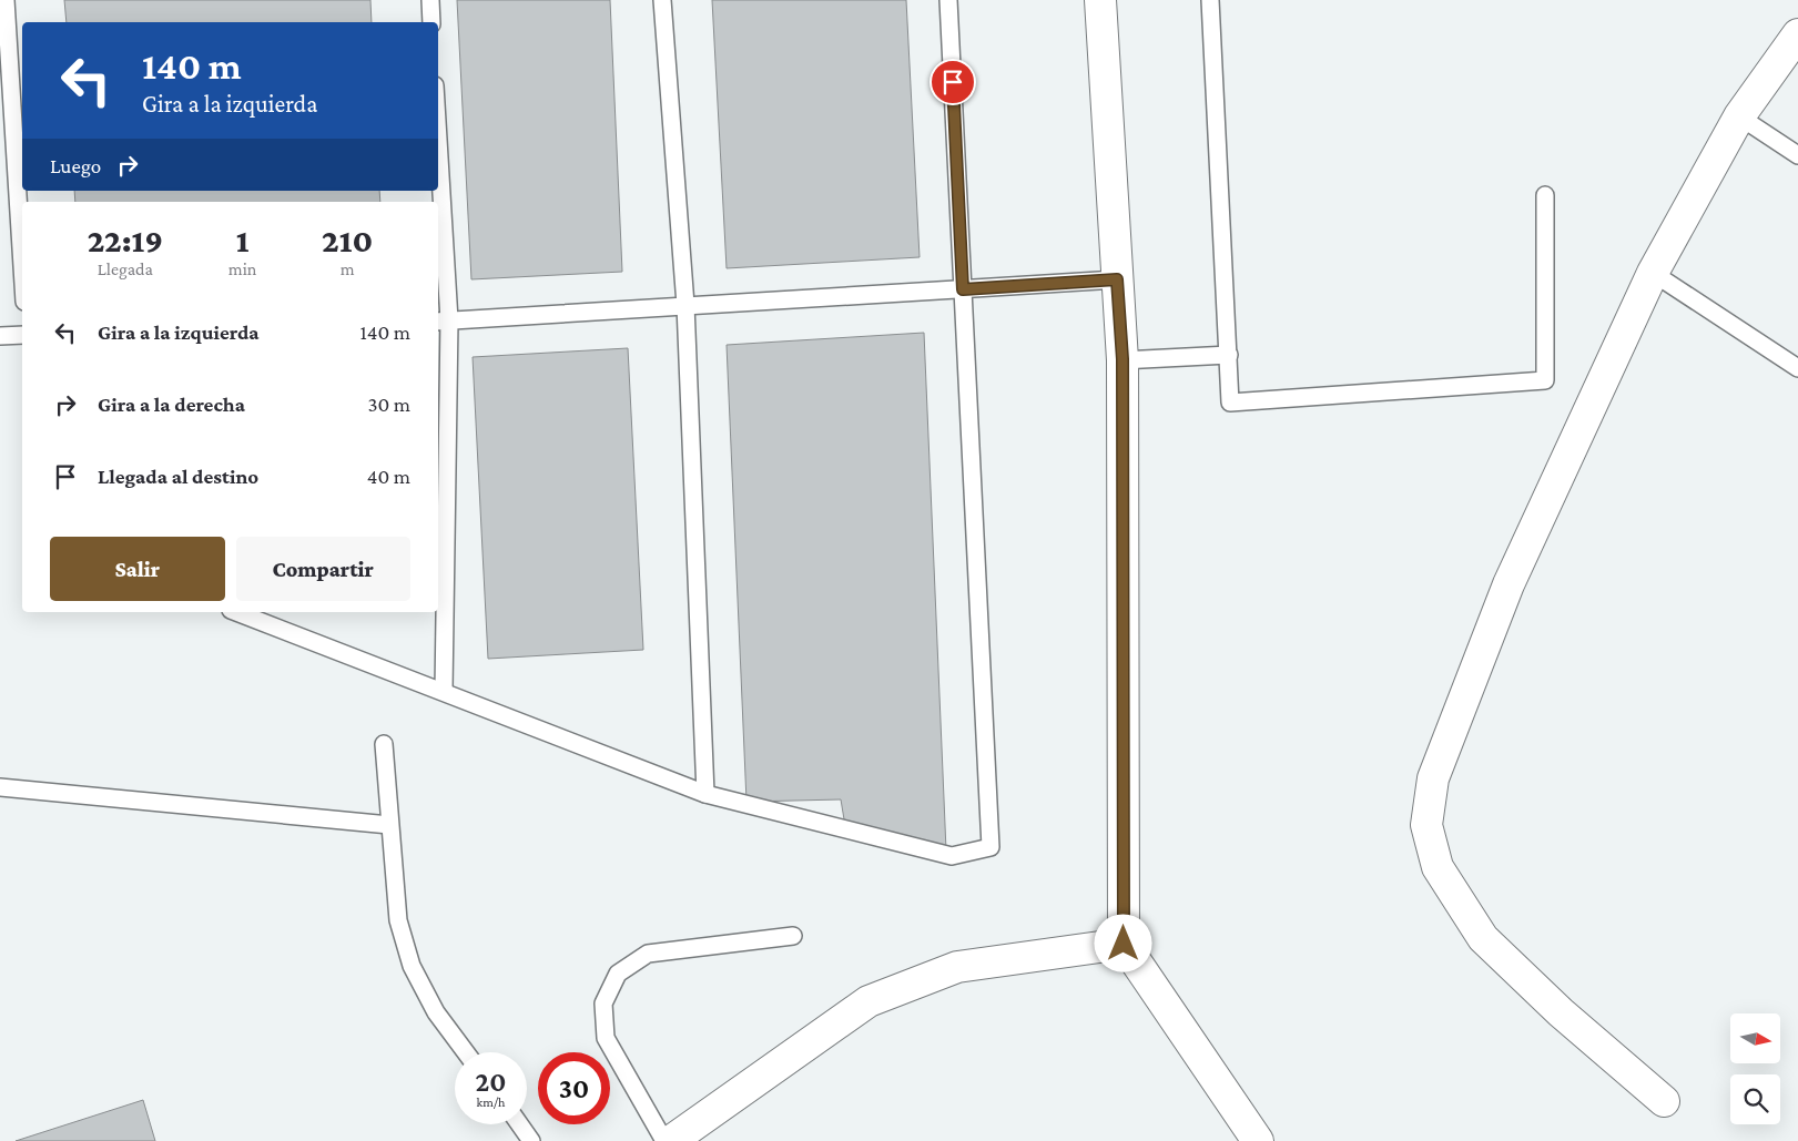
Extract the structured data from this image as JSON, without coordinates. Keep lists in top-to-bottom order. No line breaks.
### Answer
{"north":"right","page":{"turn":["140 m","Gira a la izquierda"],"then":"Luego","eta":["22:19","Llegada","1","min","210","m"],"list":[{"name":"Gira a la izquierda","value":"140 m"},{"name":"Gira a la derecha","value":"30 m"},{"name":"Llegada al destino","value":"40 m"}],"buttons":["Salir","Compartir"],"speed":"20 km/h","limit":"30"}}
